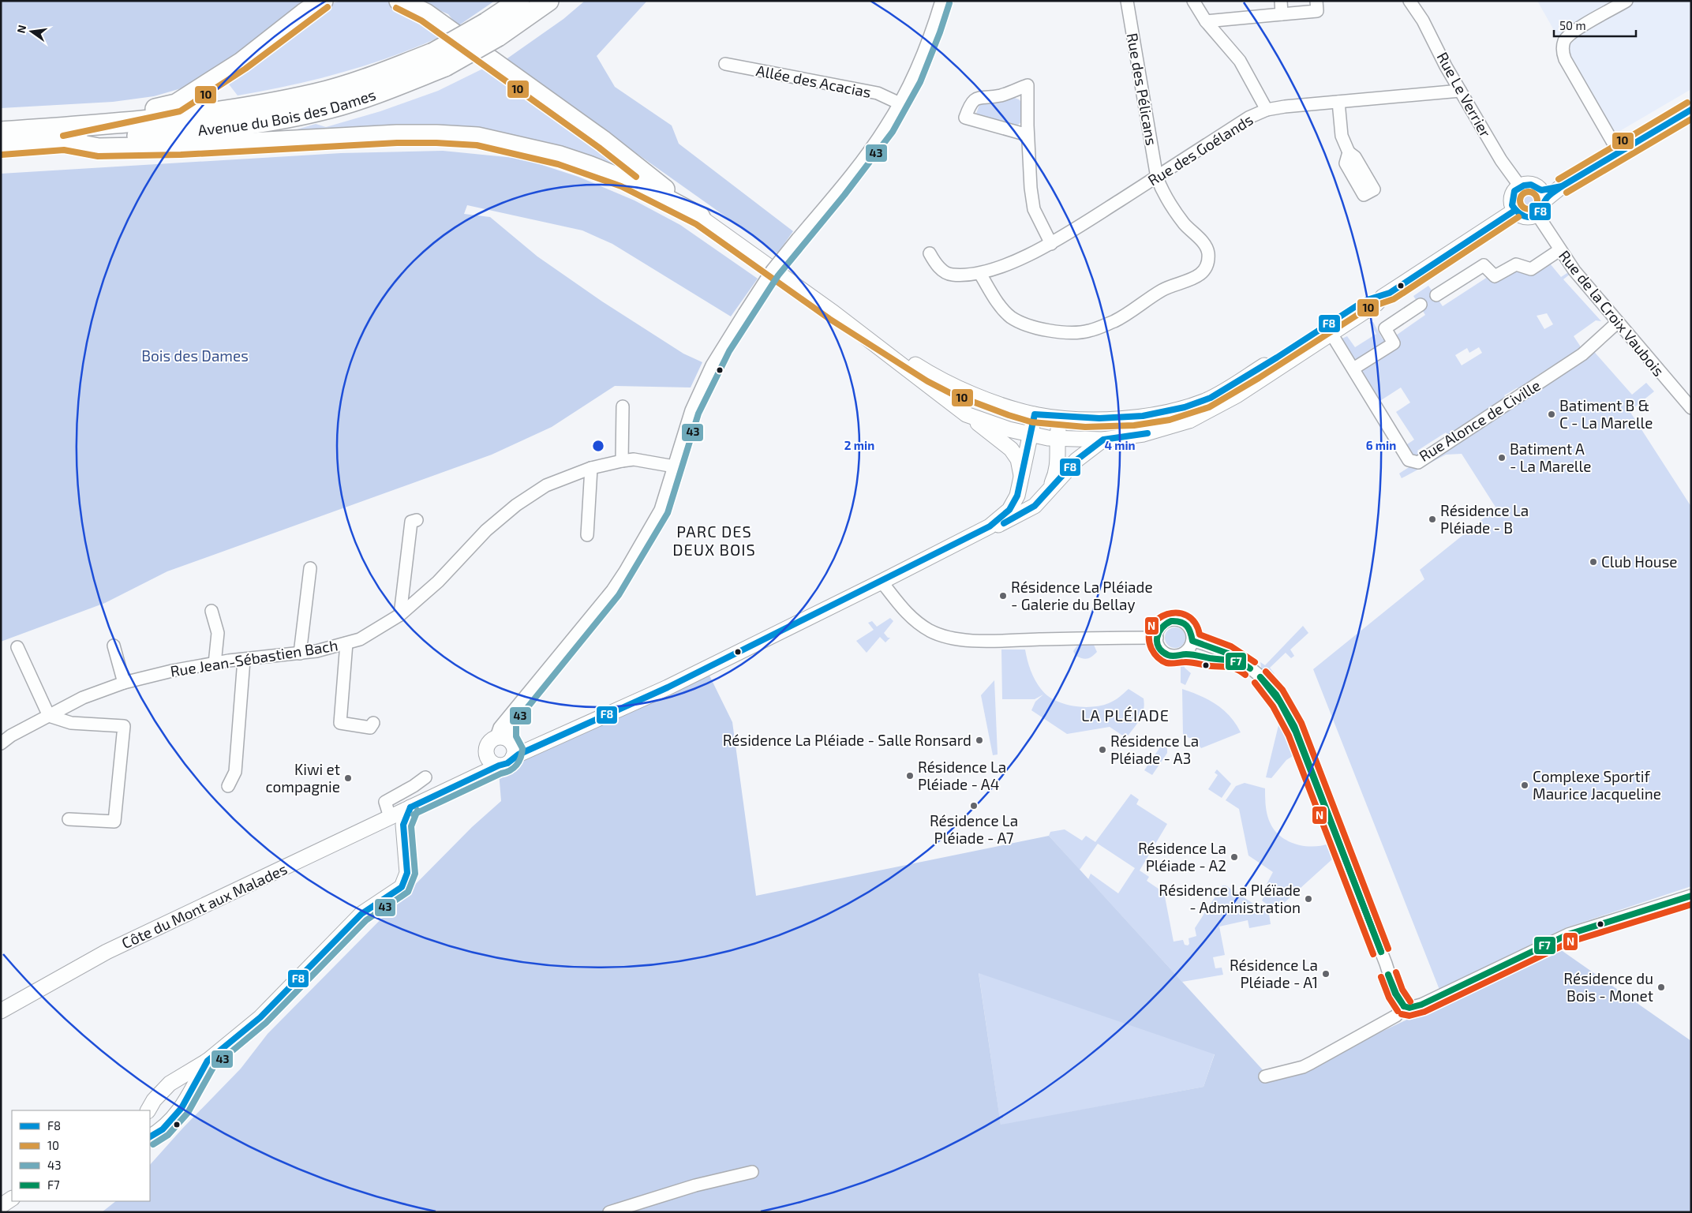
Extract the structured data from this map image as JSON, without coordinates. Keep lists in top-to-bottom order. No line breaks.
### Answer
{"streets":{"highway":["Avenue du Bois des Dames"],"street":["Allée des Acacias","Rue des Pélicans","Rue Le Verrier","Rue des Goélands","Rue de la Croix Vaubois","Rue Alonce de Civille","Rue Jean-Sébastien Bach","Côte du Mont aux Malades"]},"crossings":[["Rue des Pélicans","Rue des Goélands"],["Rue Le Verrier","Rue des Goélands"],["Rue Le Verrier","Rue de la Croix Vaubois"],["Rue de la Croix Vaubois","Rue Alonce de Civille"]],"districts":["PARC DES DEUX BOIS","LA PLÉIADE"],"parks":["Bois des Dames"],"places":["Batiment B & C - La Marelle","Batiment A - La Marelle","Résidence La Pléiade - B","Club House","Résidence La Pléiade - Galerie du Bellay","Résidence La Pléiade - Salle Ronsard","Résidence La Pléiade - A3","Résidence La Pléiade - A4","Kiwi et compagnie","Complexe Sportif Maurice Jacqueline","Résidence La Pléiade - A7","Résidence La Pléiade - A2","Résidence La Pléïade - Administration","Résidence La Pléiade - A1","Résidence du Bois - Monet"],"lines":["transit line 43","transit line 10","transit line F8","transit line N","transit line F7"],"legend":["F8","10","43","F7"],"scale_bar":"50 m","north":"left","rings":["2 min","4 min","6 min"]}
